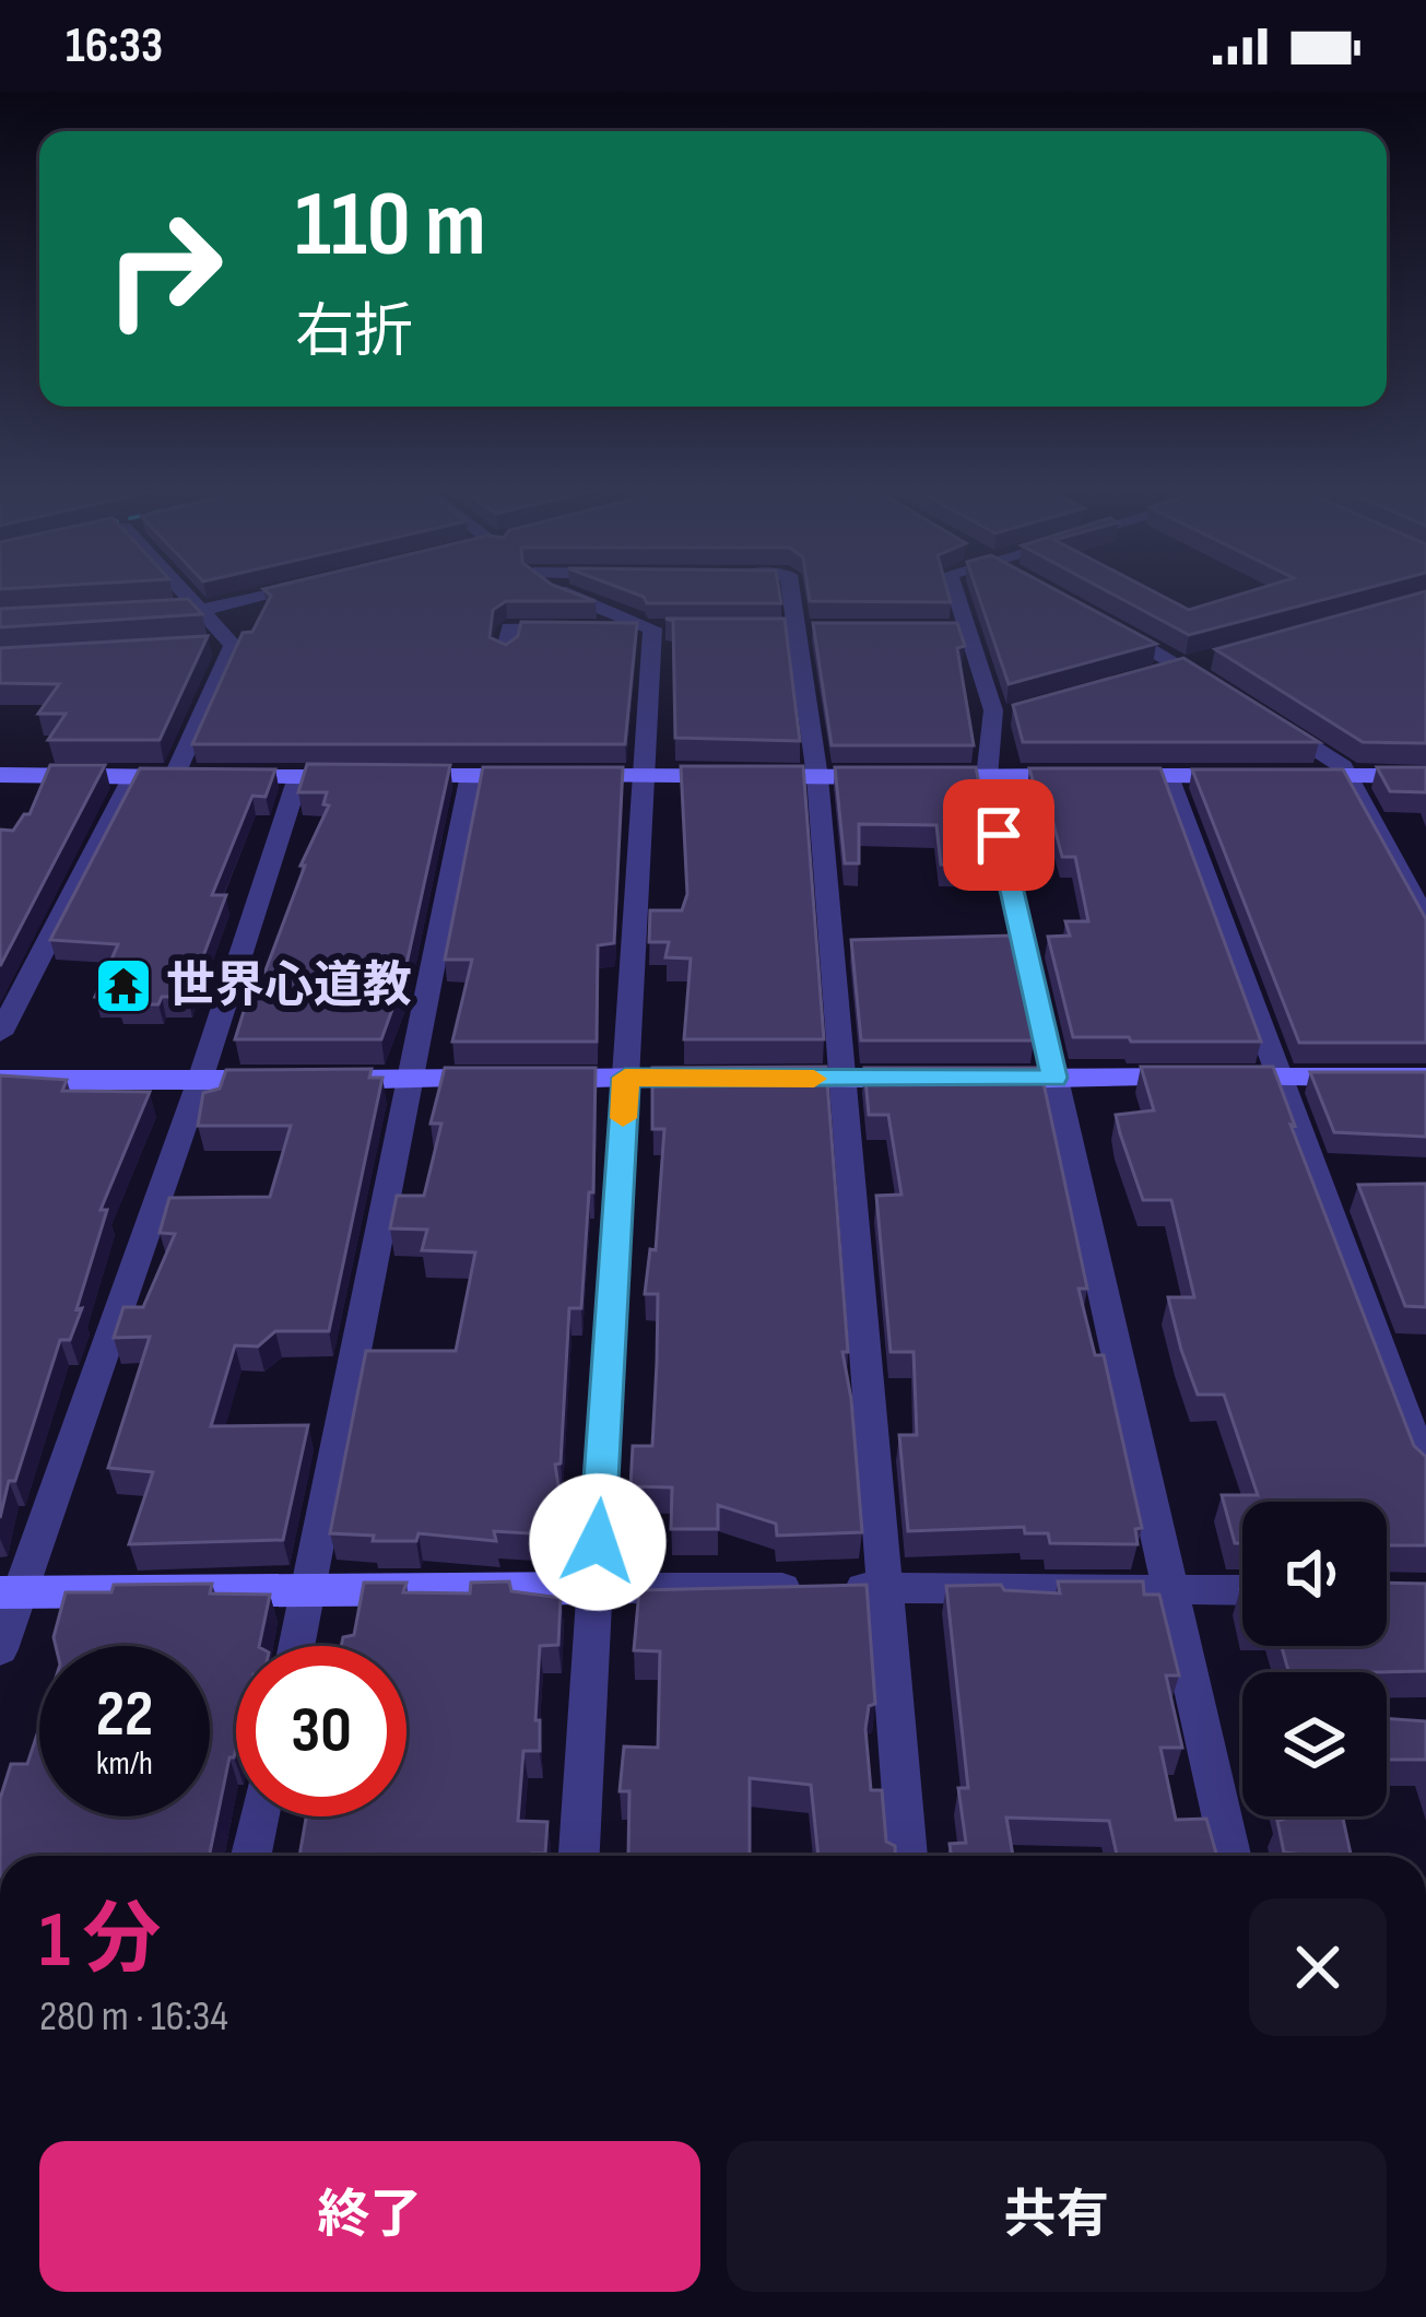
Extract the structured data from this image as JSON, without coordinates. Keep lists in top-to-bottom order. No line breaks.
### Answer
{"places":{"temple":["世界心道教"]},"page":{"status":"16:33","turn":["110 m","右折"],"speed":"22 km/h","limit":"30","heading":["1 分","280 m · 16:34"],"buttons":["終了","共有"]}}
